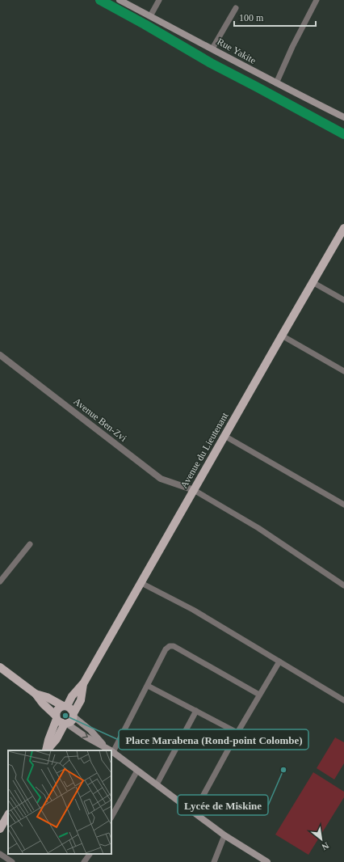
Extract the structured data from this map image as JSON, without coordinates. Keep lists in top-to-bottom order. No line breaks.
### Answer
{"streets":{"main road":["Rue Yakite","Avenue du Lieutenant"],"street":["Avenue Ben-Zvi"]},"crossings":[["Avenue Ben-Zvi","Avenue du Lieutenant"]],"places":["Place Marabena (Rond-point Colombe)","Lycée de Miskine"],"scale_bar":"100 m","north":"bottom right"}
